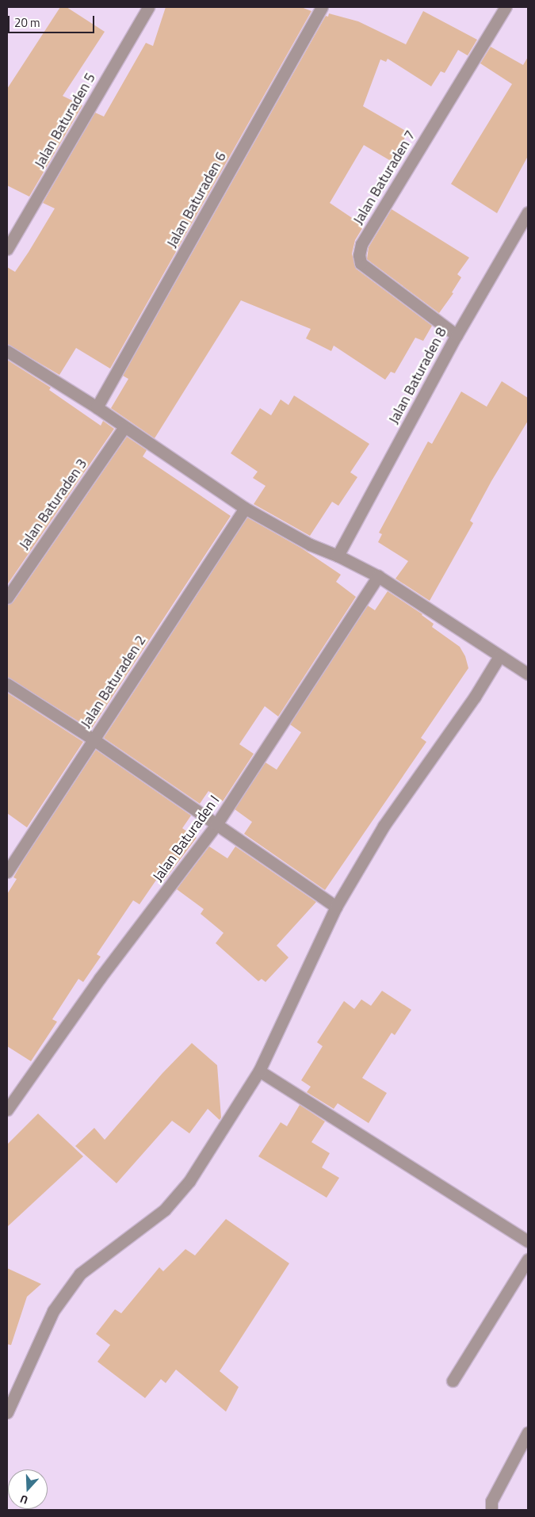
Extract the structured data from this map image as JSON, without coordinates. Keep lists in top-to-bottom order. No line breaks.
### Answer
{"streets":{"street":["Jalan Baturaden 5","Jalan Baturaden 7","Jalan Baturaden 6","Jalan Baturaden 8","Jalan Baturaden 3","Jalan Baturaden 2","Jalan Baturaden I"]},"crossings":[["Jalan Baturaden 7","Jalan Baturaden 8"]],"scale_bar":"20 m","north":"bottom"}
